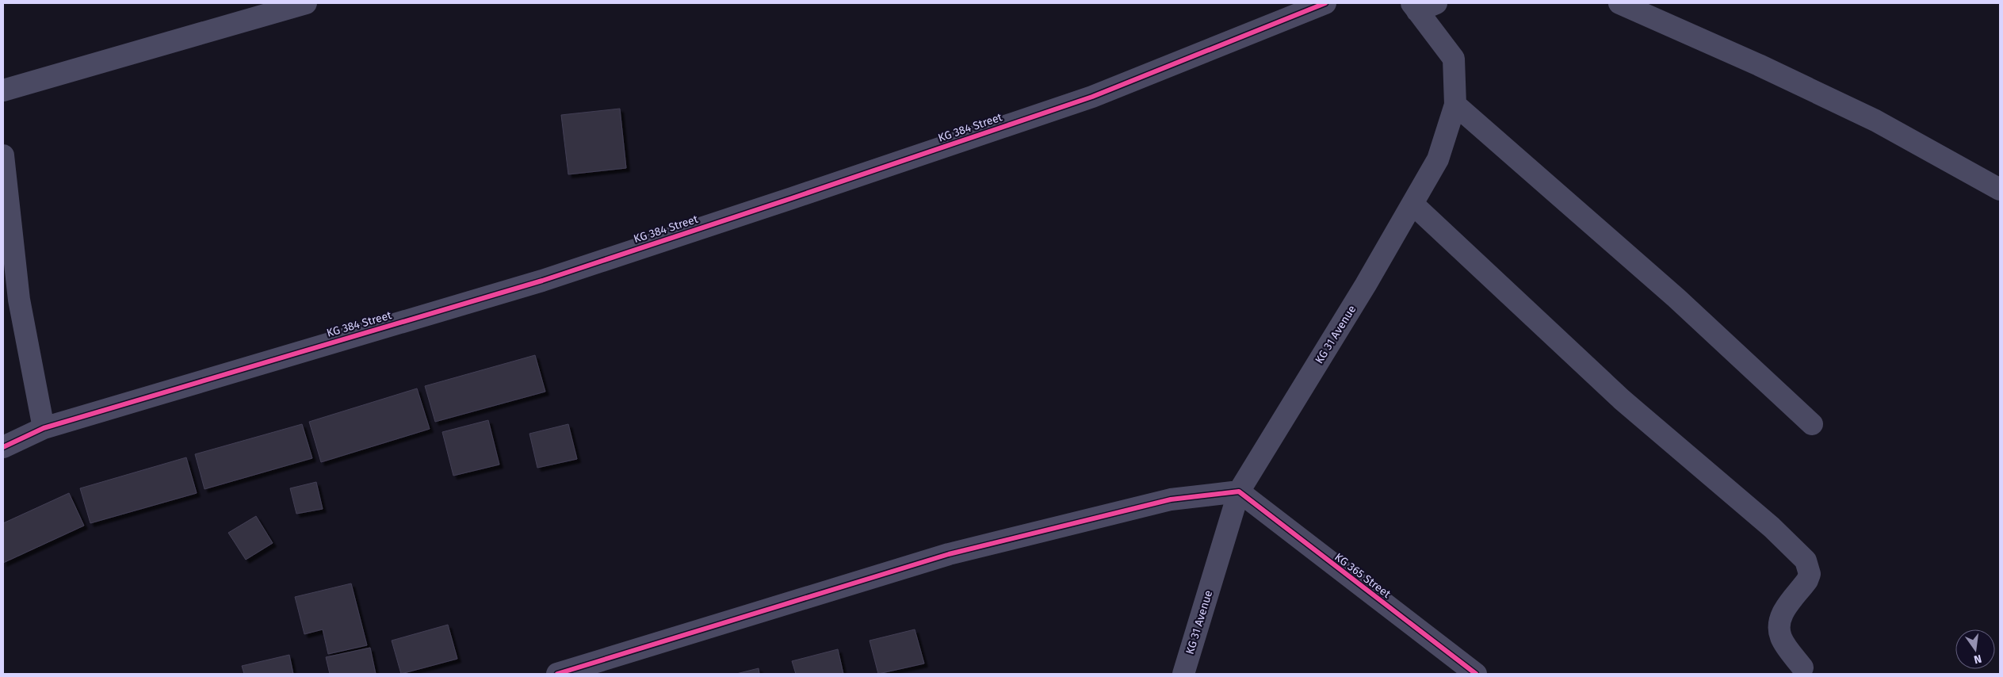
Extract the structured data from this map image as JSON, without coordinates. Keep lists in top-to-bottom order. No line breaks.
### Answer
{"streets":{"street":["KG 384 Street","KG 31 Avenue","KG 365 Street"]},"crossings":[["KG 31 Avenue","KG 365 Street"]],"north":"bottom"}
